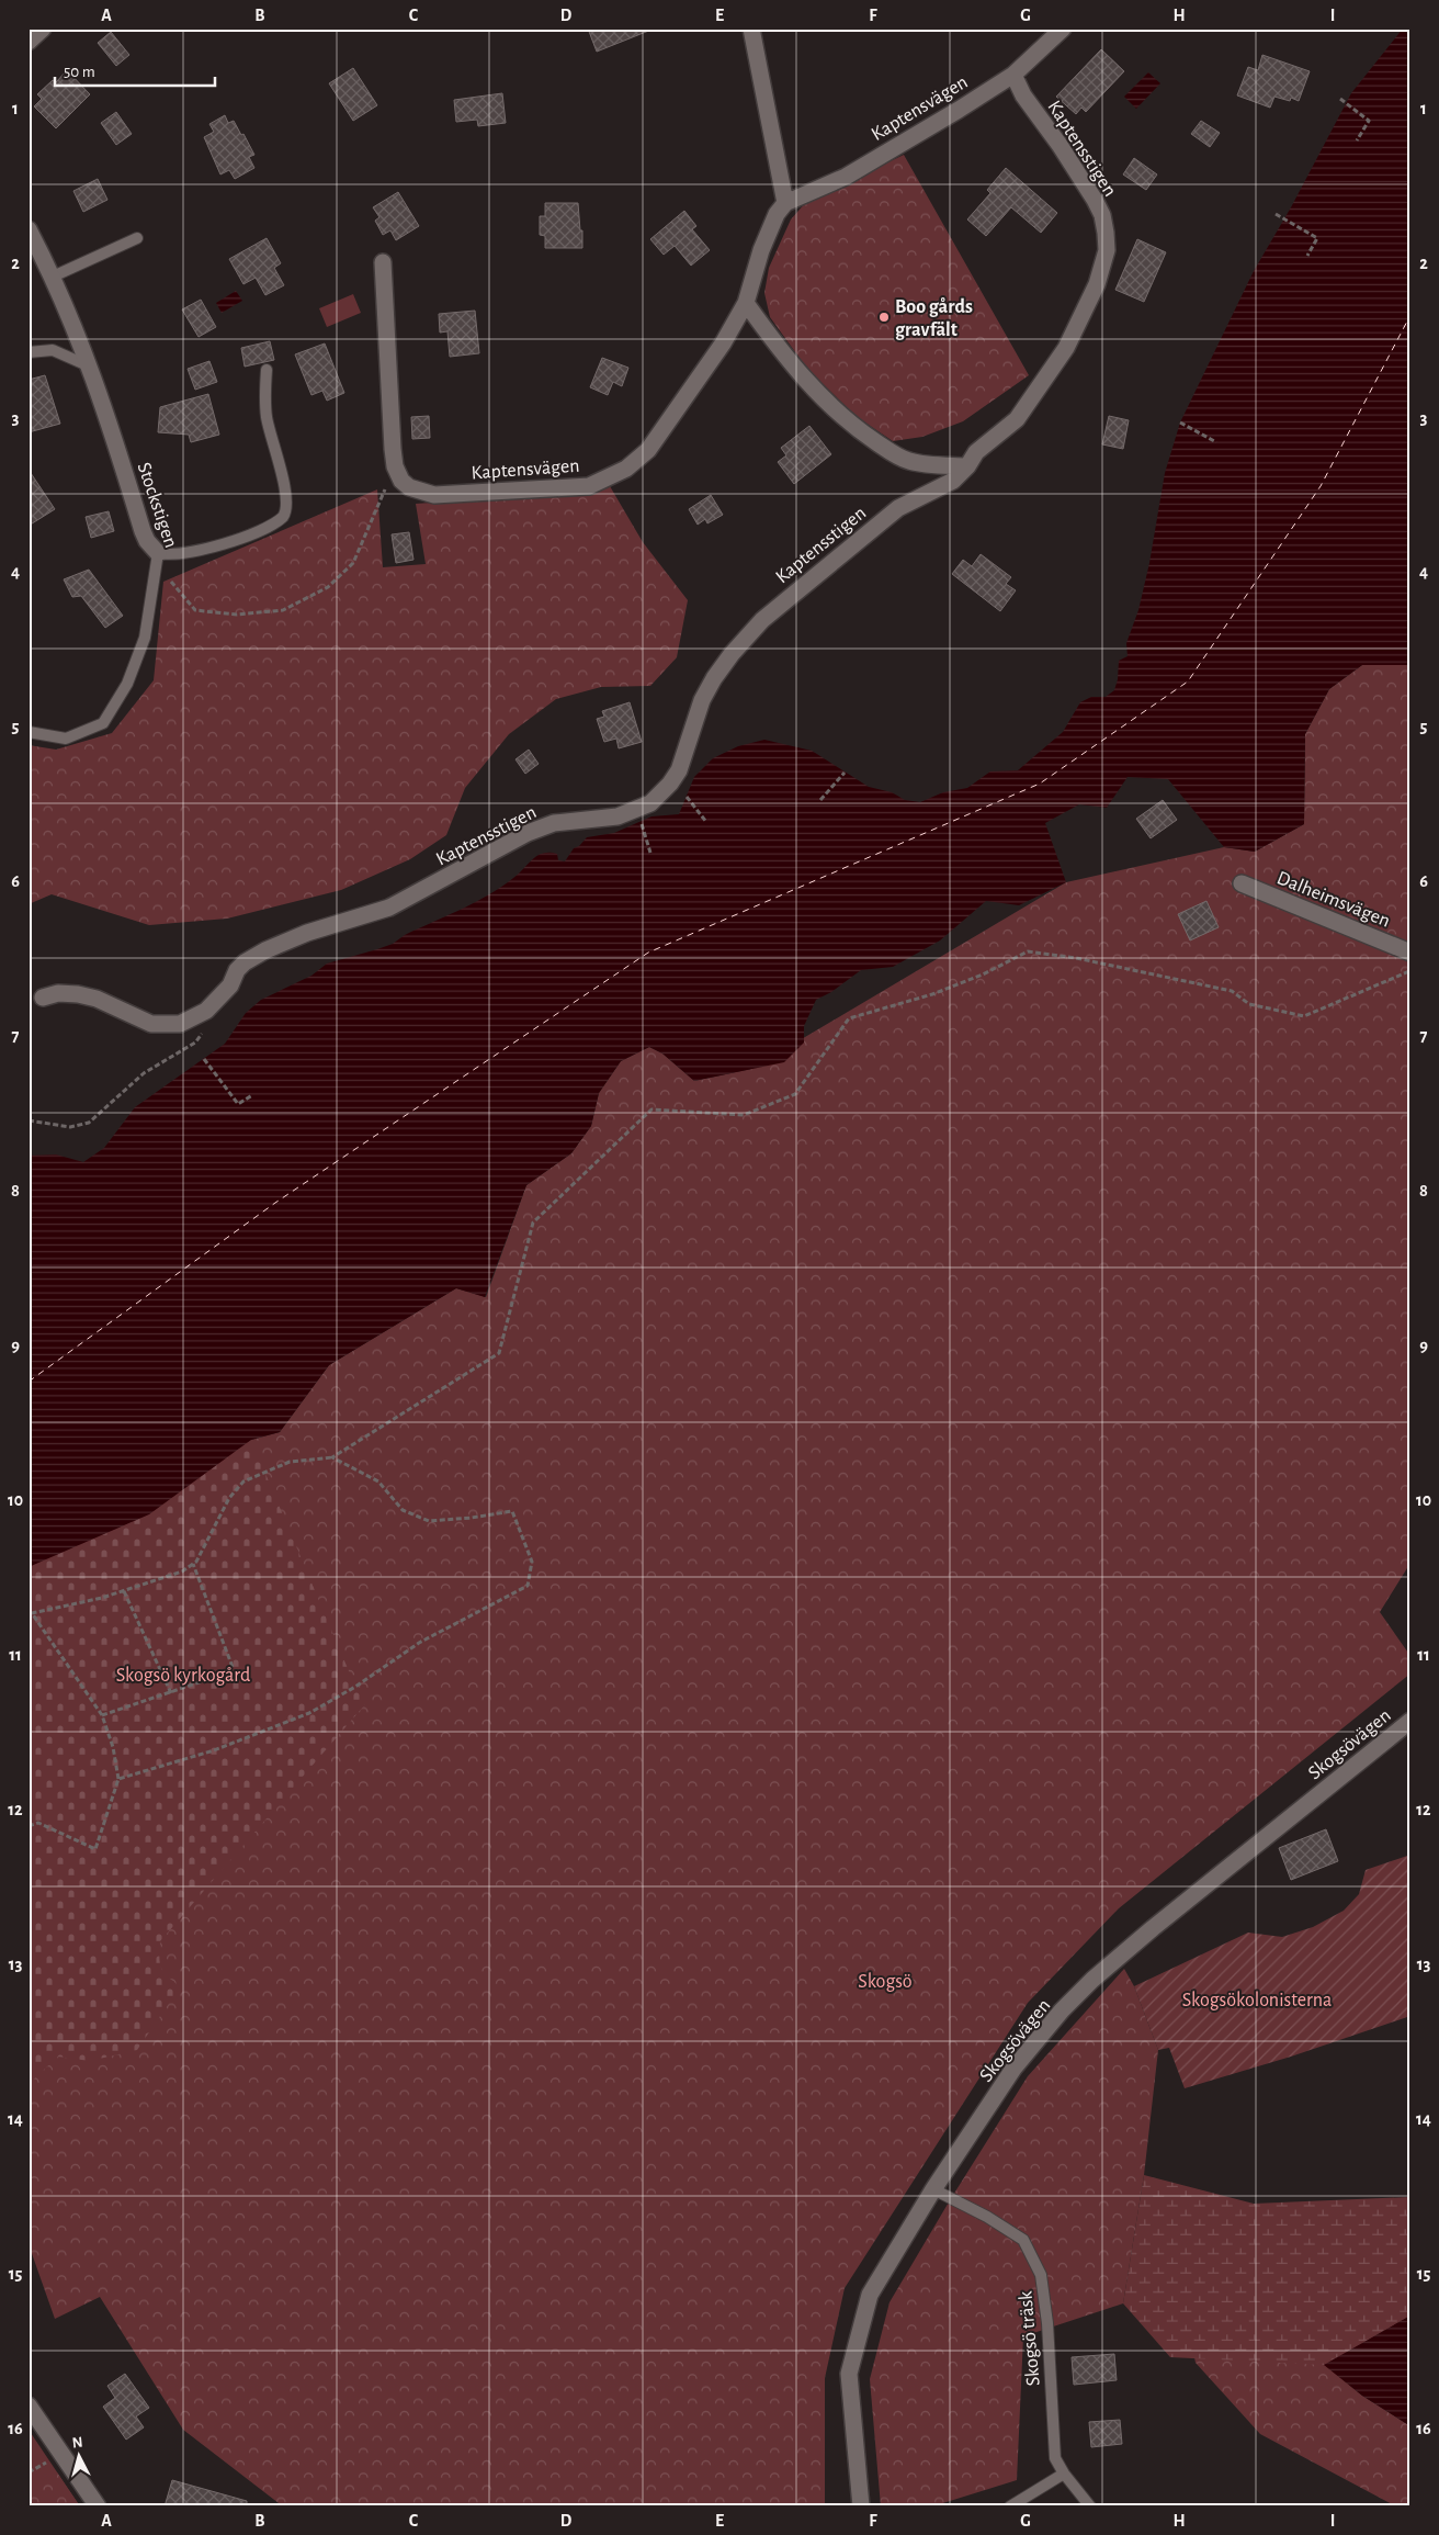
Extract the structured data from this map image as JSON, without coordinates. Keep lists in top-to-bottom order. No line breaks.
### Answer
{"streets":{"street":["Kaptensvägen","Kaptensstigen","Stockstigen","Dalheimsvägen","Skogsövägen"],"lane":["Skogsö träsk"]},"crossings":[["Kaptensvägen","Kaptensstigen"],["Skogsövägen","Skogsö träsk"]],"parks":["Skogsö kyrkogård","Skogsö","Skogsökolonisterna"],"places":["Boo gårds gravfält"],"scale_bar":"50 m","north":"top","grid":{"columns":["A","B","C","D","E","F","G","H","I"],"rows":["1","2","3","4","5","6","7","8","9","10","11","12","13","14","15","16"]}}
